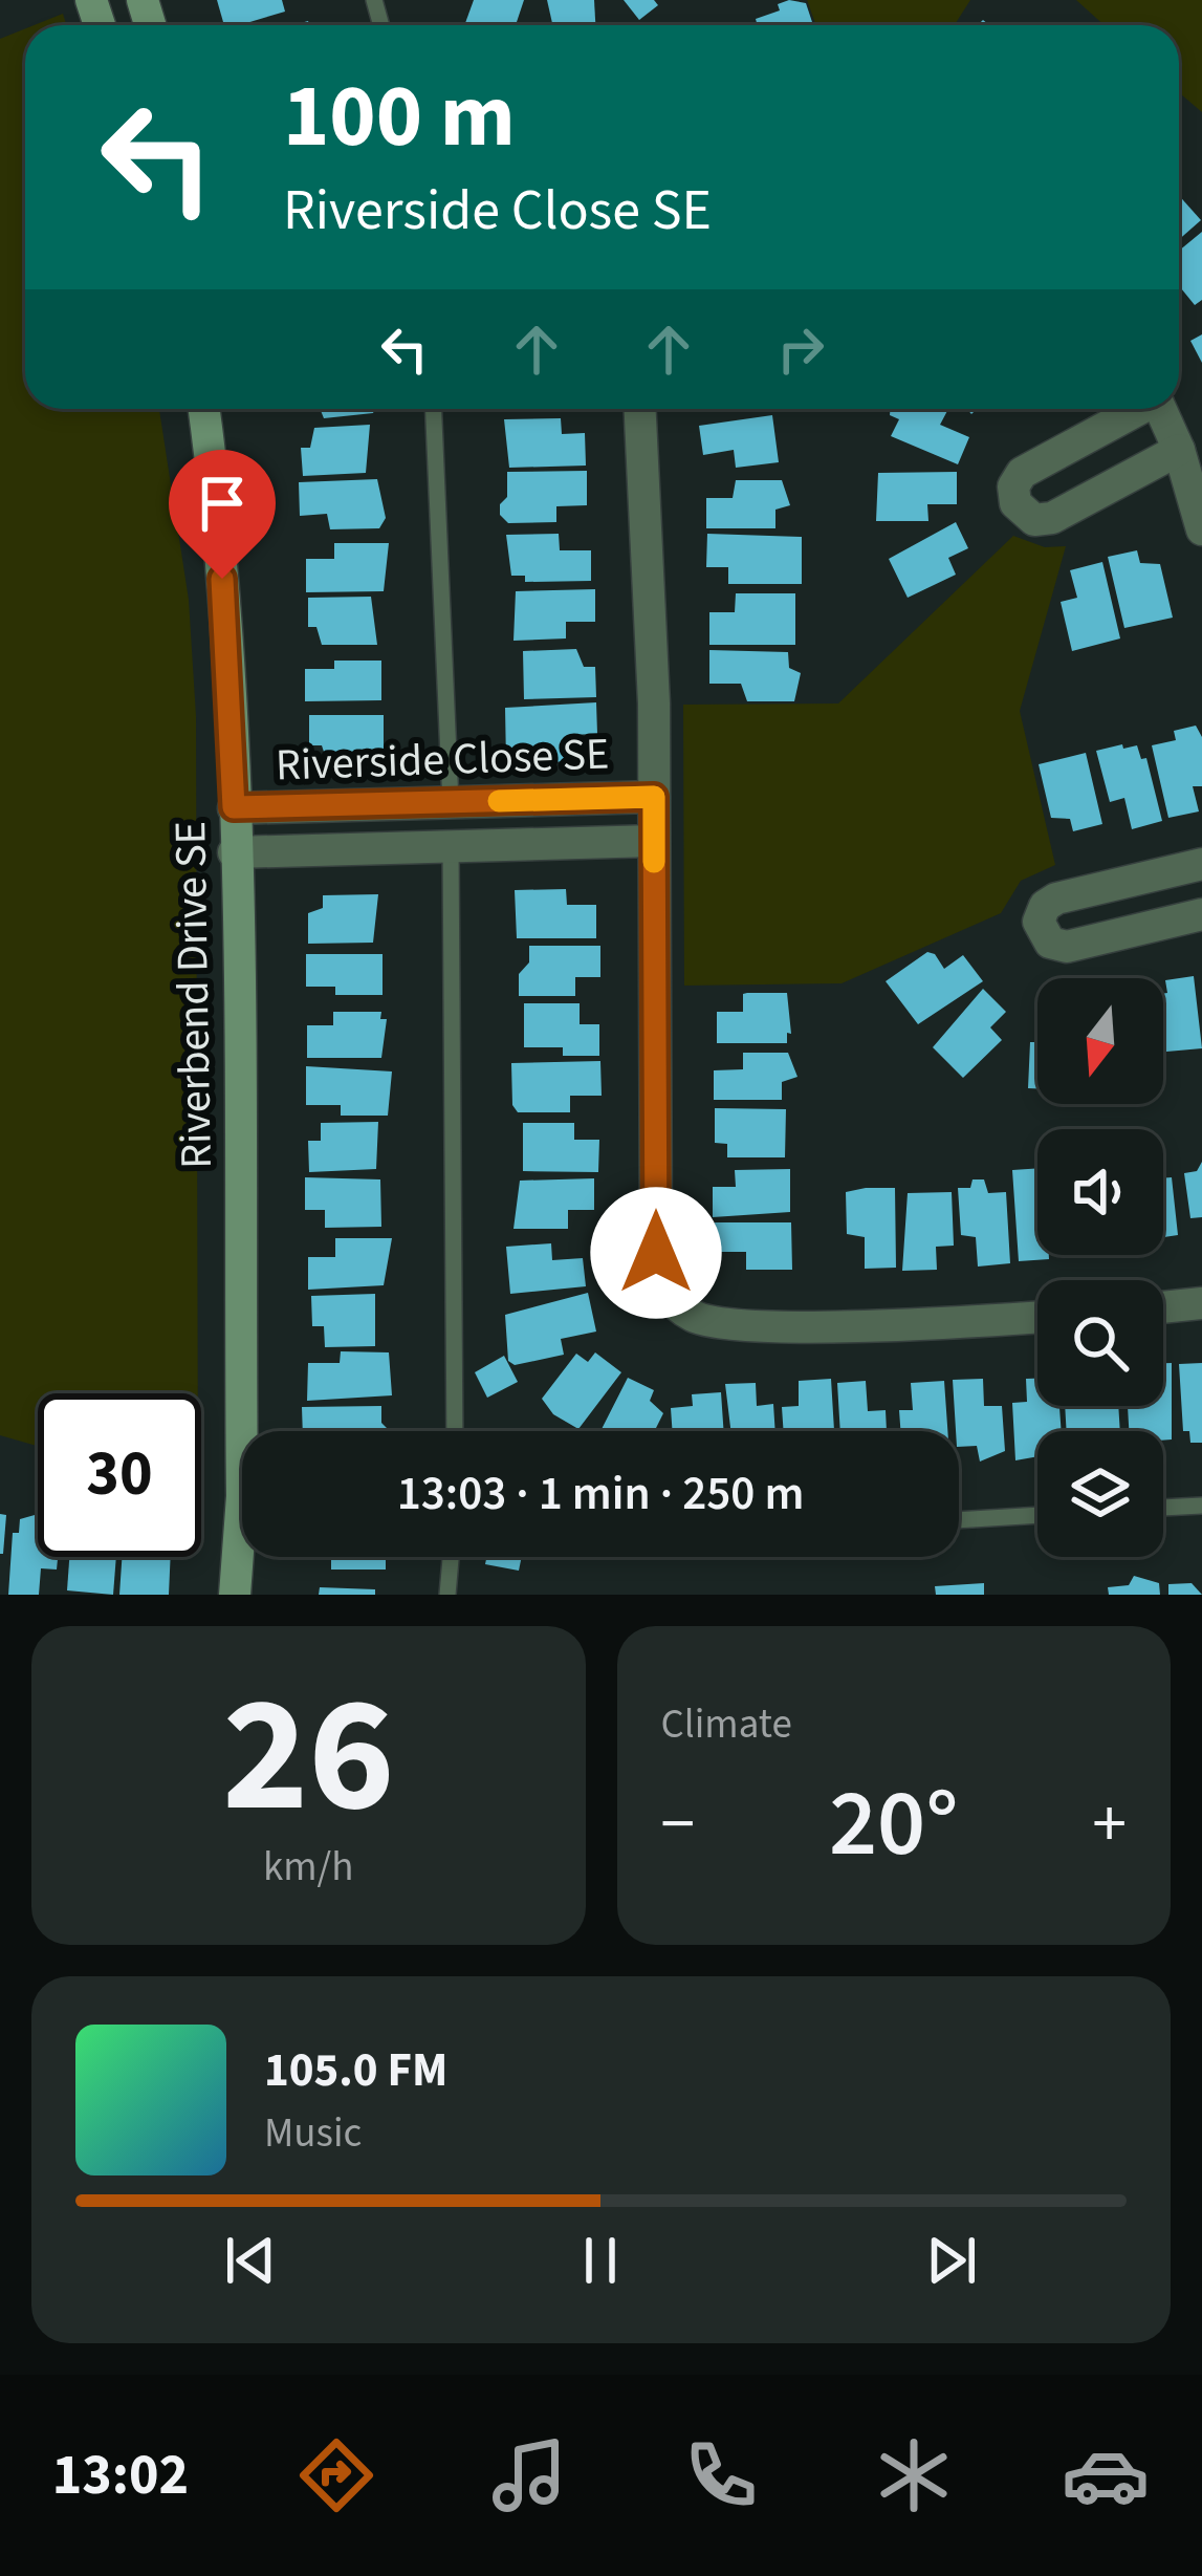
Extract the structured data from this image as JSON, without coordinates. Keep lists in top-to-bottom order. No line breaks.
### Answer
{"streets":{"street":["Riverside Close SE","Riverbend Drive SE"]},"crossings":[["Riverside Close SE","Riverbend Drive SE"]],"north":"bottom","page":{"turn":["100 m","Riverside Close SE"],"limit":"30","trip":"13:03 · 1 min · 250 m","tile":[["26","km/h"],"Climate"],"heat":["−","20°","+"],"song":["105.0 FM","Music"],"tabs":"13:02"}}
